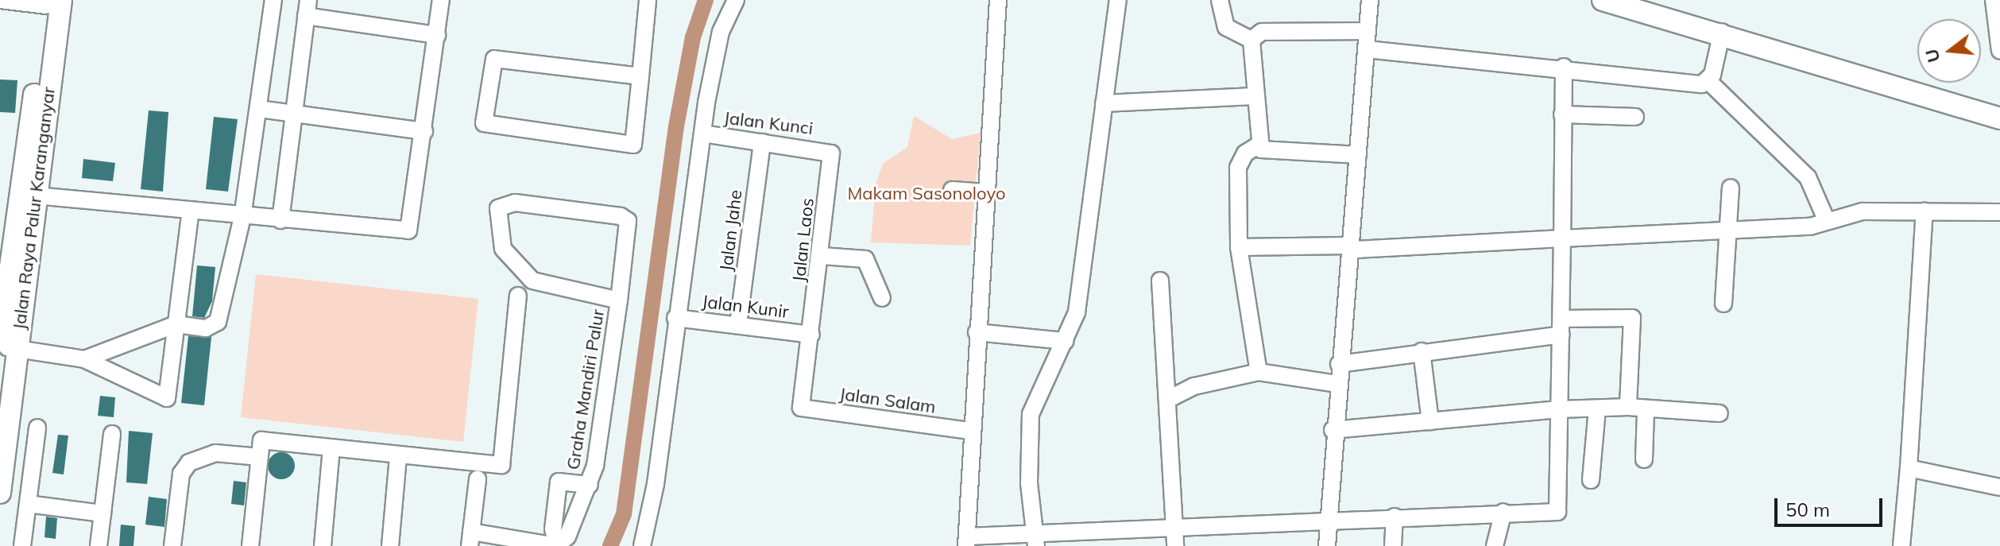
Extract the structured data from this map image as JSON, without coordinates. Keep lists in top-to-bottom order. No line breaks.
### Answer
{"streets":{"main road":["Jalan Raya Palur Karanganyar"],"street":["Jalan Kunci","Jalan Jahe","Jalan Laos","Jalan Kunir","Graha Mandiri Palur","Jalan Salam"]},"crossings":[["Jalan Kunci","Jalan Jahe"],["Jalan Kunci","Jalan Laos"],["Jalan Jahe","Jalan Kunir"],["Jalan Laos","Jalan Kunir"],["Jalan Laos","Jalan Salam"]],"parks":["Makam Sasonoloyo"],"scale_bar":"50 m","north":"left"}
